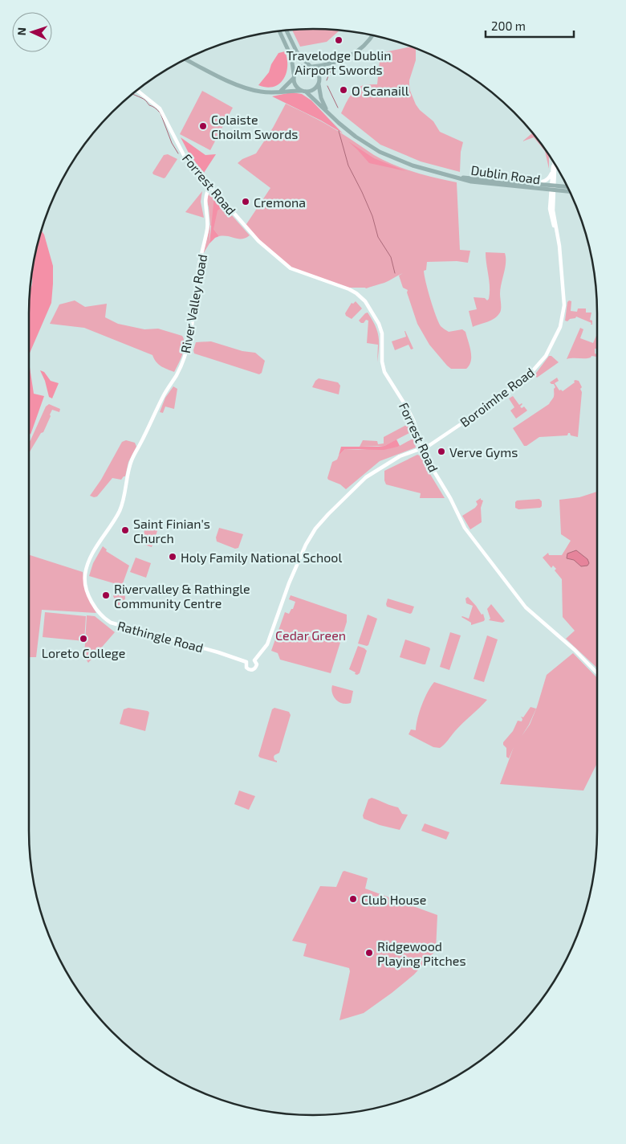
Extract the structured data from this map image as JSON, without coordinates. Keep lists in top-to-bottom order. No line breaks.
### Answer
{"streets":{"main road":["Dublin Road"],"street":["Forrest Road","River Valley Road","Boroimhe Road","Rathingle Road"]},"crossings":[["Dublin Road","Boroimhe Road"],["Forrest Road","River Valley Road"],["Forrest Road","Boroimhe Road"],["River Valley Road","Rathingle Road"]],"parks":["Cedar Green"],"places":["Travelodge Dublin Airport Swords","O Scanaill","Colaiste Choilm Swords","Cremona","Verve Gyms","Saint Finian's Church","Holy Family National School","Rivervalley & Rathingle Community Centre","Loreto College","Club House","Ridgewood Playing Pitches"],"scale_bar":"200 m","north":"left"}
